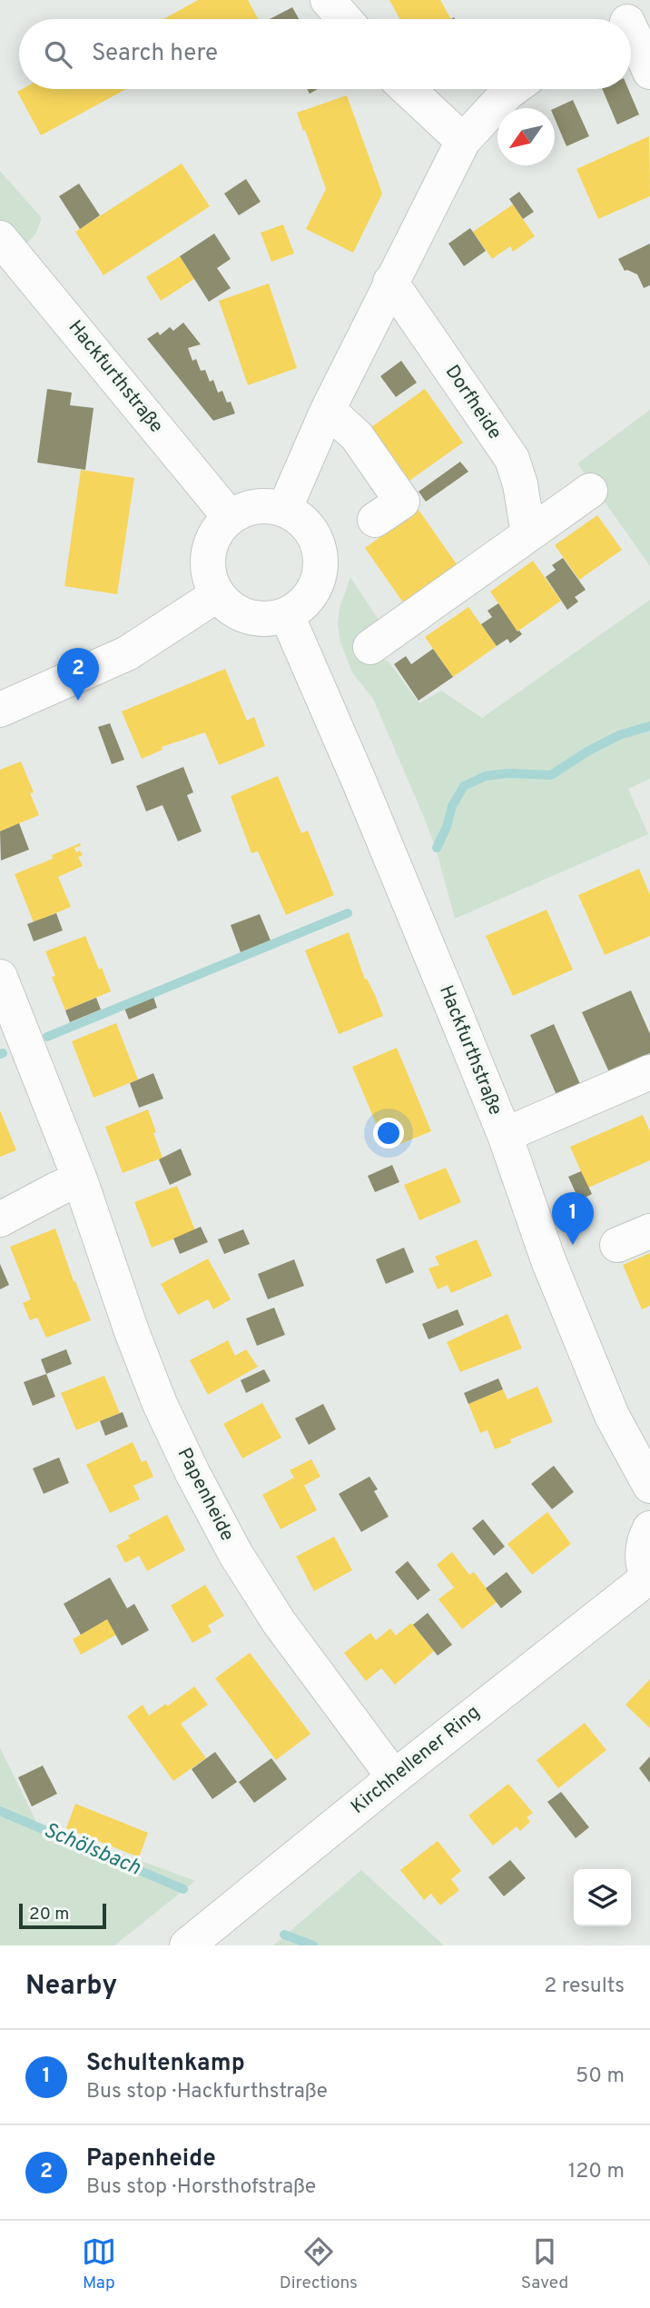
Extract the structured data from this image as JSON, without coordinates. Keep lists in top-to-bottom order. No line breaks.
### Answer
{"streets":{"street":["Hackfurthstraße","Dorfheide","Papenheide","Kirchhellener Ring"]},"crossings":[["Papenheide","Kirchhellener Ring"]],"water":["Schölsbach"],"scale_bar":"20 m","north":"bottom left","page":{"search":"Search here","pins":["2","1"],"scale":"20 m","heading":["Nearby","2 results"],"list":[{"mark":"1","name":"Schultenkamp","note":"Bus stop · Hackfurthstraße","value":"50 m"},{"mark":"2","name":"Papenheide","note":"Bus stop · Horsthofstraße","value":"120 m"}],"nav":["Map","Directions","Saved"]}}
